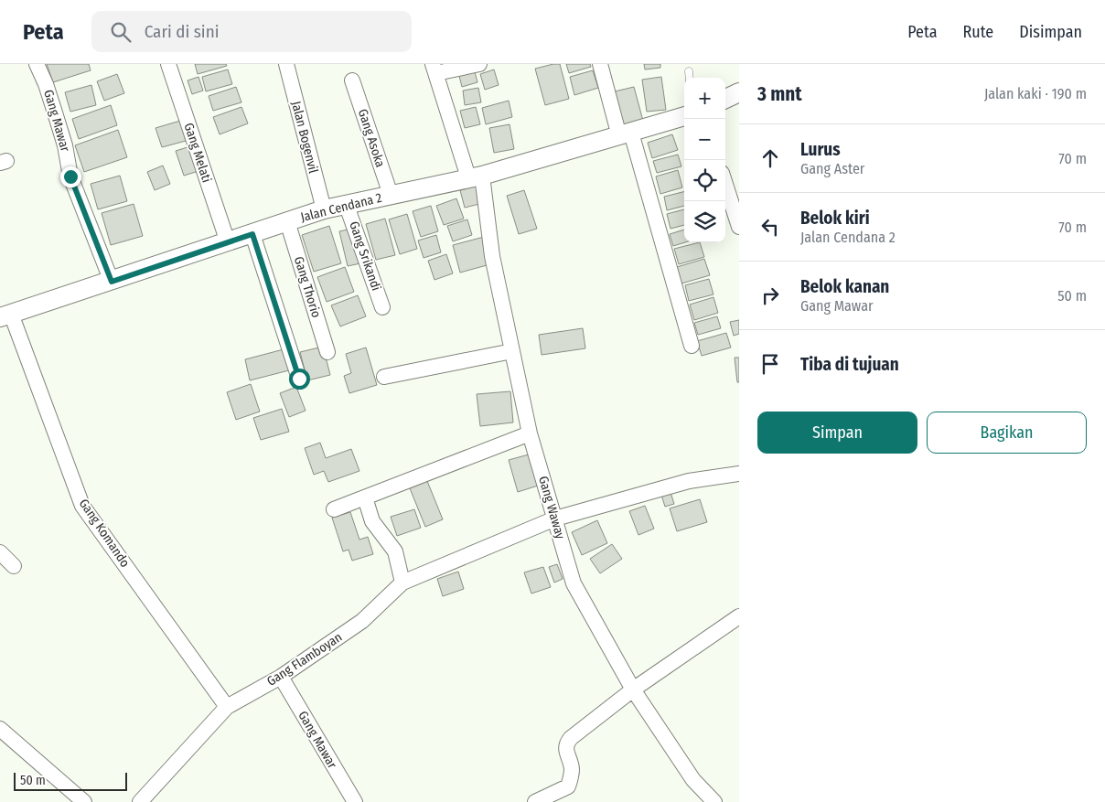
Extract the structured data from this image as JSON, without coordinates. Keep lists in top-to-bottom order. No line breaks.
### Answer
{"streets":{"street":["Gang Mawar","Jalan Bogenvil","Gang Asoka","Gang Melati","Jalan Cendana 2","Gang Srikandi","Gang Thorio","Gang Waway","Gang Komando","Gang Flamboyan"]},"crossings":[["Gang Mawar","Jalan Cendana 2"],["Gang Mawar","Gang Flamboyan"],["Jalan Bogenvil","Jalan Cendana 2"],["Gang Asoka","Jalan Cendana 2"],["Gang Melati","Jalan Cendana 2"],["Jalan Cendana 2","Gang Srikandi"],["Jalan Cendana 2","Gang Thorio"],["Jalan Cendana 2","Gang Waway"],["Jalan Cendana 2","Gang Komando"],["Gang Waway","Gang Flamboyan"],["Gang Komando","Gang Flamboyan"]],"scale_bar":"50 m","page":{"header":"Peta","search":"Cari di sini","nav":["Peta","Rute","Disimpan"],"heading":["3 mnt","Jalan kaki · 190 m"],"map_buttons":["+","−"],"list":[["Lurus","Gang Aster","70 m"],["Belok kiri","Jalan Cendana 2","70 m"],["Belok kanan","Gang Mawar","50 m"],"Tiba di tujuan"],"buttons":["Simpan","Bagikan"],"scale":"50 m"}}
